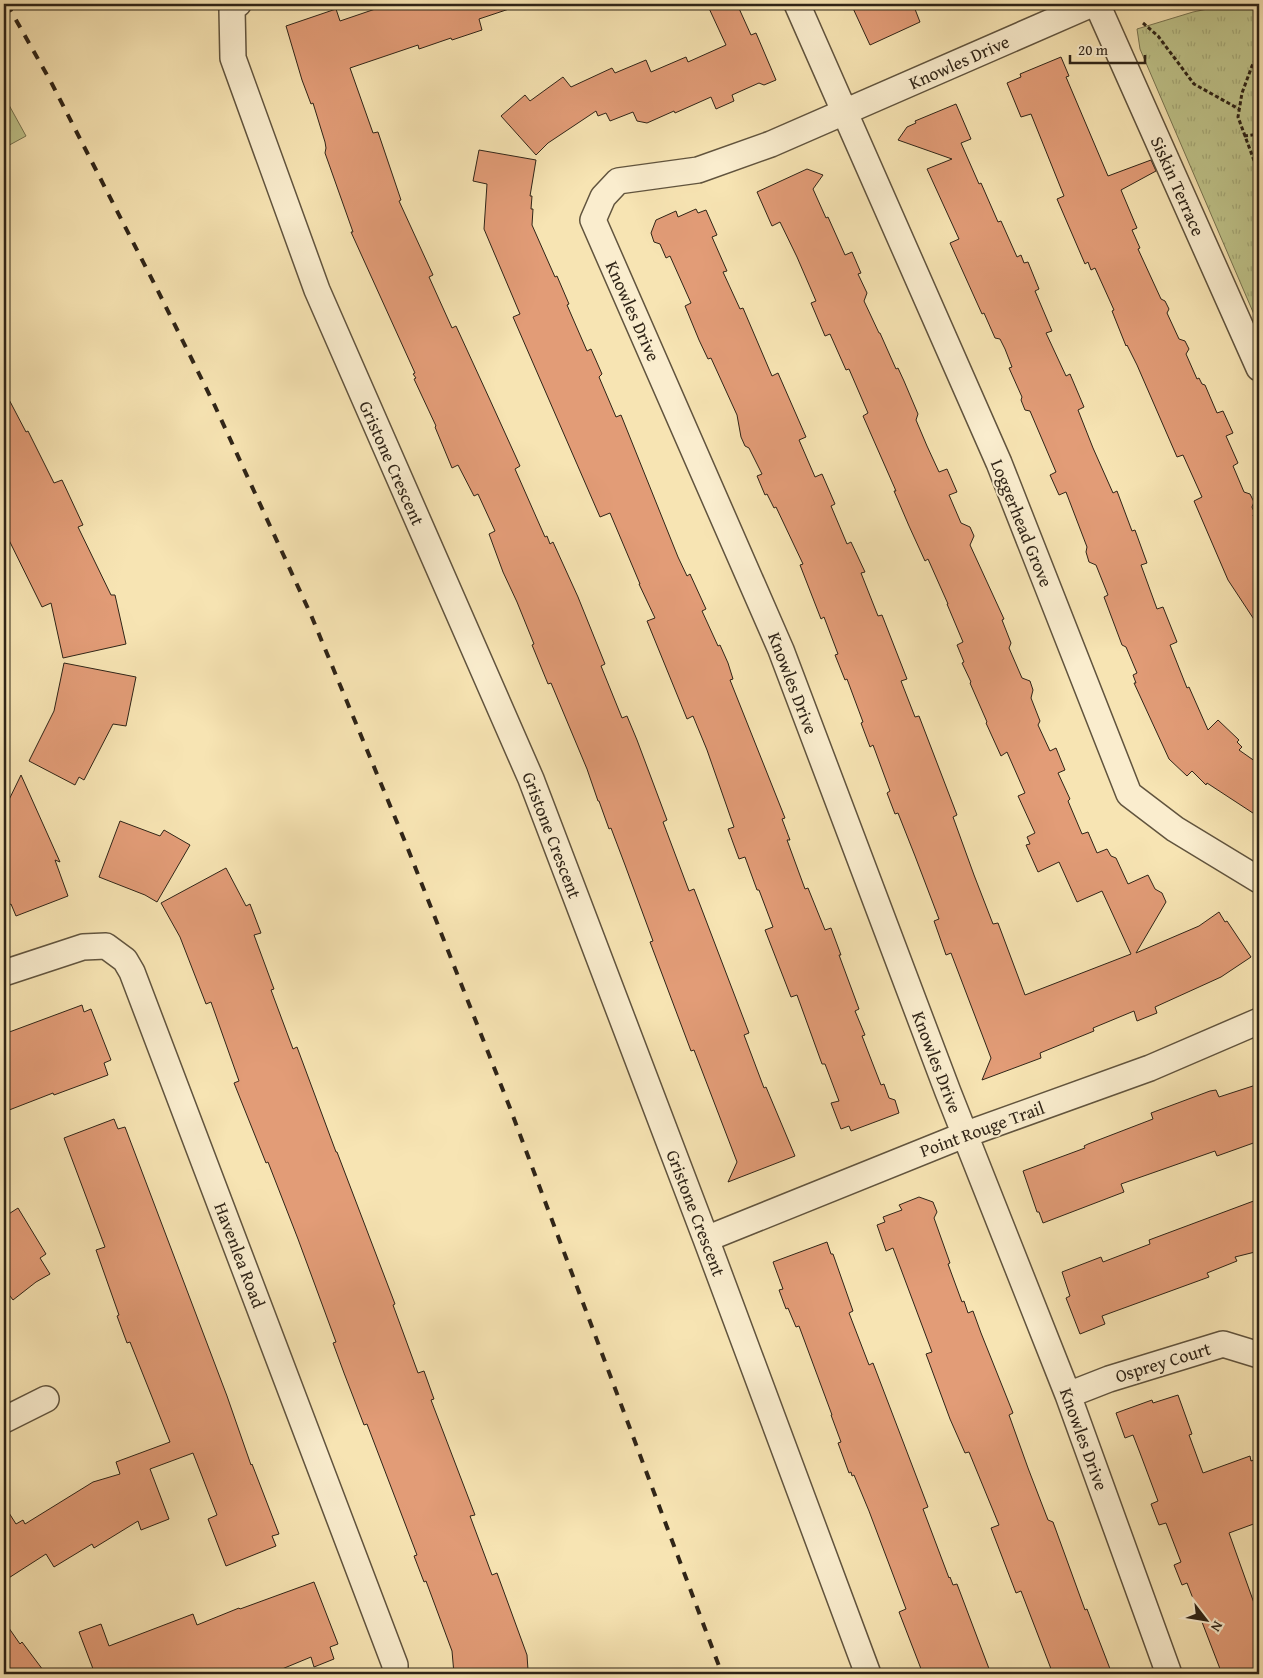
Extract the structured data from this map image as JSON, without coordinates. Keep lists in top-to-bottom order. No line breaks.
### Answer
{"streets":{"street":["Knowles Drive","Siskin Terrace","Gristone Crescent","Loggerhead Grove","Point Rouge Trail","Havenlea Road","Osprey Court"]},"crossings":[["Knowles Drive","Loggerhead Grove"],["Knowles Drive","Point Rouge Trail"],["Knowles Drive","Osprey Court"],["Gristone Crescent","Point Rouge Trail"]],"scale_bar":"20 m","north":"bottom right"}
